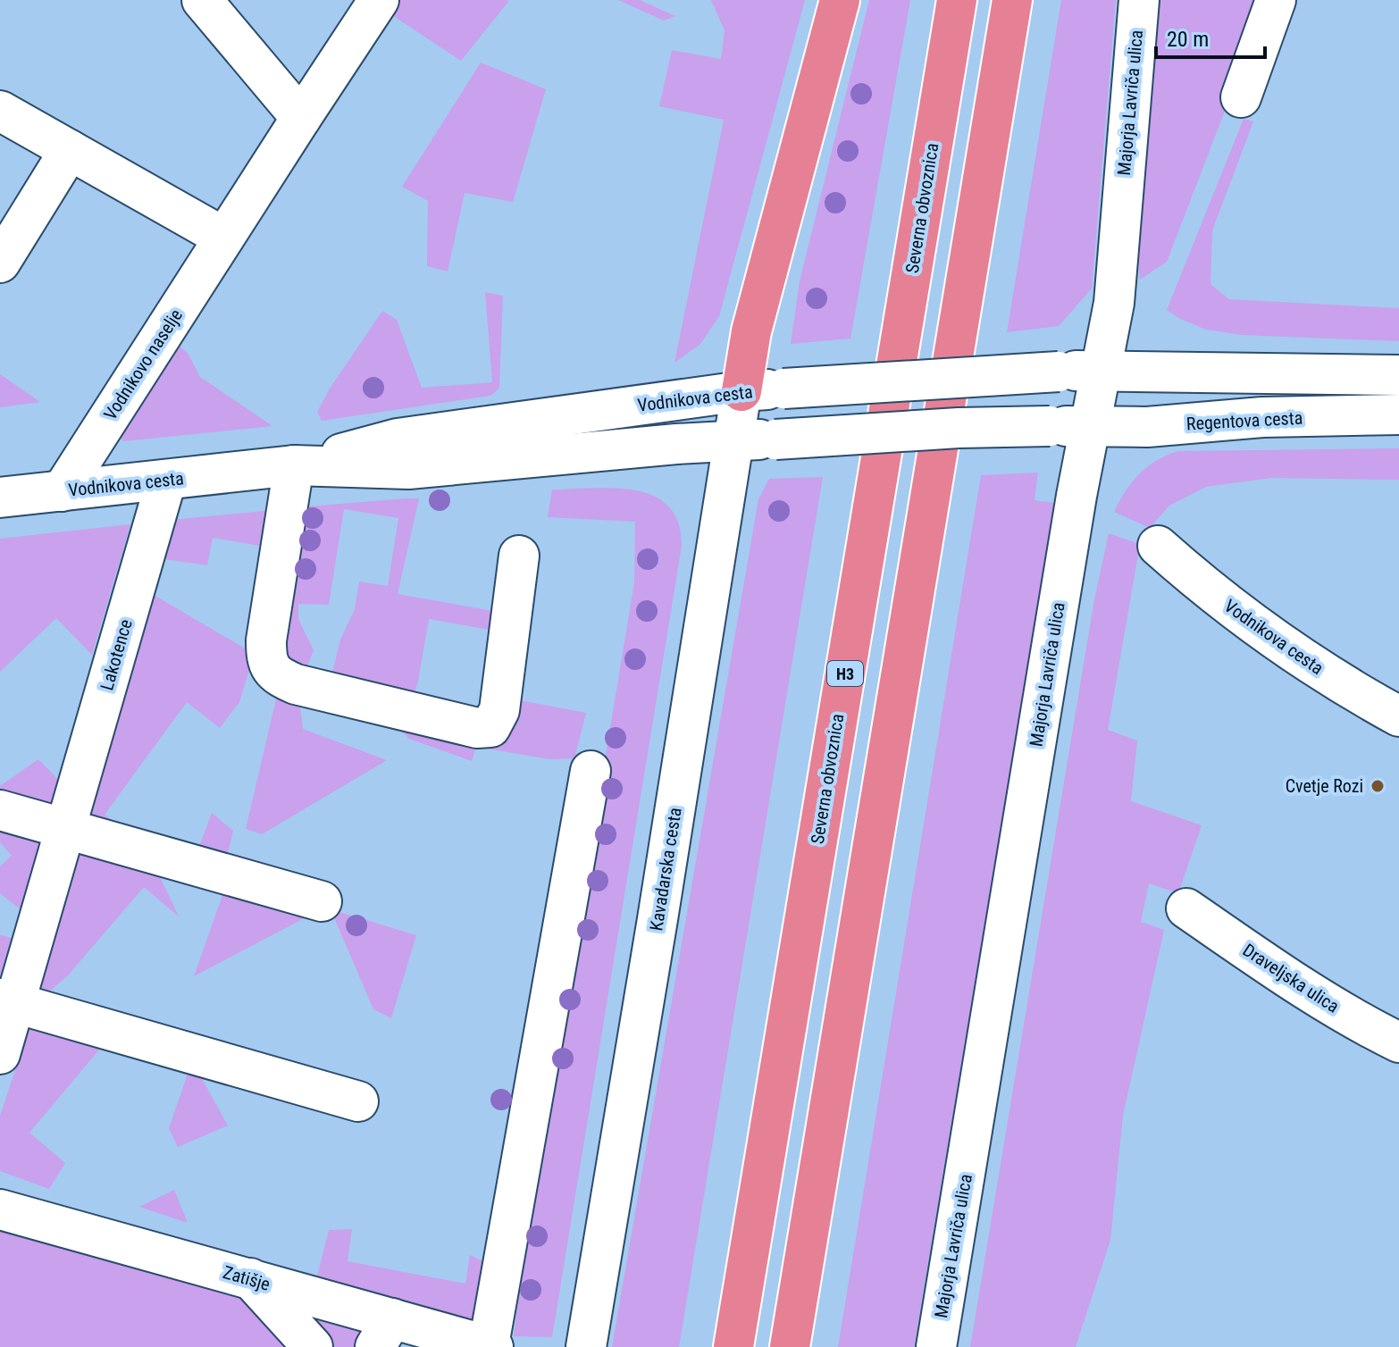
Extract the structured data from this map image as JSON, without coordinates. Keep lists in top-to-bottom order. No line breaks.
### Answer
{"streets":{"highway":["Severna obvoznica","H3"],"street":["Majorja Lavriča ulica","Vodnikovo naselje","Vodnikova cesta","Regentova cesta","Lakotence","Kavadarska cesta","Draveljska ulica","Zatišje"]},"crossings":[["Majorja Lavriča ulica","Vodnikova cesta"],["Majorja Lavriča ulica","Regentova cesta"],["Vodnikovo naselje","Vodnikova cesta"],["Vodnikova cesta","Regentova cesta"],["Vodnikova cesta","Lakotence"],["Vodnikova cesta","Kavadarska cesta"]],"places":["Cvetje Rozi"],"scale_bar":"20 m"}
